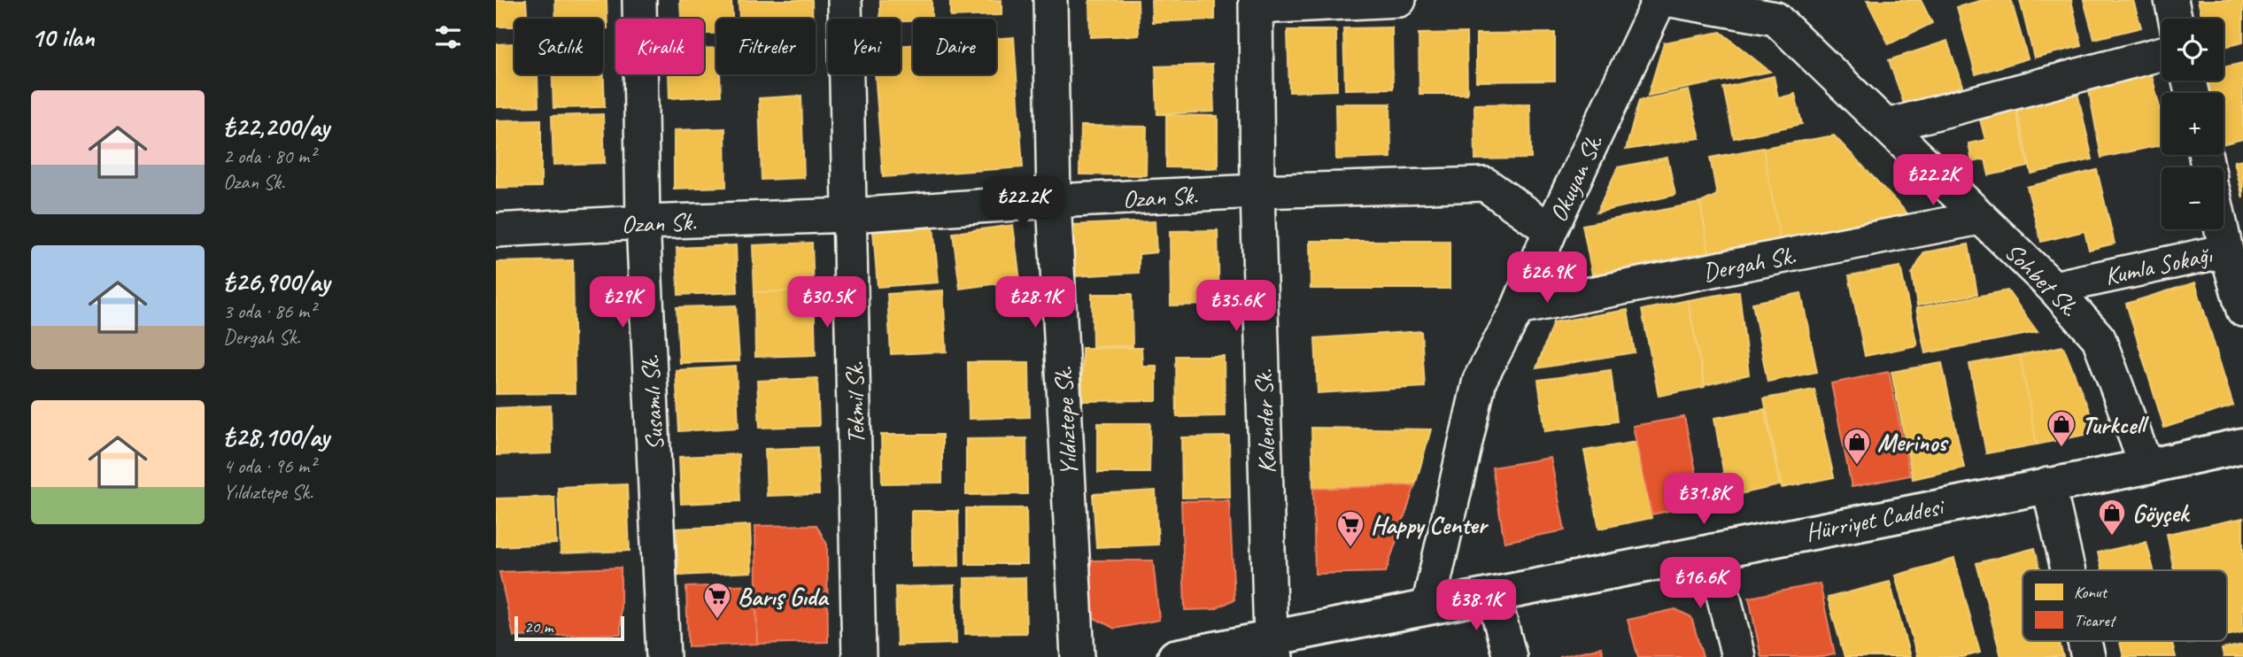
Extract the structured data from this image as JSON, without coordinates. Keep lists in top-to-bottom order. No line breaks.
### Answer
{"streets":{"street":["Okuyan Sk.","Ozan Sk.","Dergah Sk.","Kumla Sokağı","Sohbet Sk.","Susamlı Sk.","Tekmil Sk.","Yıldıztepe Sk.","Kalender Sk.","Hürriyet Caddesi"]},"crossings":[["Okuyan Sk.","Ozan Sk."],["Okuyan Sk.","Dergah Sk."],["Okuyan Sk.","Hürriyet Caddesi"],["Ozan Sk.","Susamlı Sk."],["Ozan Sk.","Tekmil Sk."],["Ozan Sk.","Yıldıztepe Sk."],["Ozan Sk.","Kalender Sk."],["Dergah Sk.","Sohbet Sk."],["Kumla Sokağı","Sohbet Sk."],["Sohbet Sk.","Hürriyet Caddesi"],["Kalender Sk.","Hürriyet Caddesi"]],"places":{"shop":["Turkcell","Merinos","Göyçek"],"supermarket":["Happy Center","Barış Gıda"]},"legend":["Konut","Ticaret"],"scale_bar":"20 m","page":{"heading":"10 ilan","map_buttons":["+","−"],"chip":["Satılık","Kiralık","Filtreler","Yeni","Daire"],"list":[{"name":"₺22,200/ay","note":"2 oda · 80 m² · Ozan Sk."},{"name":"₺26,900/ay","note":"3 oda · 86 m² · Dergah Sk."},{"name":"₺28,100/ay","note":"4 oda · 96 m² · Yıldıztepe Sk."}],"price":["₺22.2K","₺22.2K","₺26.9K","₺29K","₺30.5K","₺28.1K","₺35.6K","₺31.8K","₺16.6K","₺38.1K"],"scale":"20 m"}}
